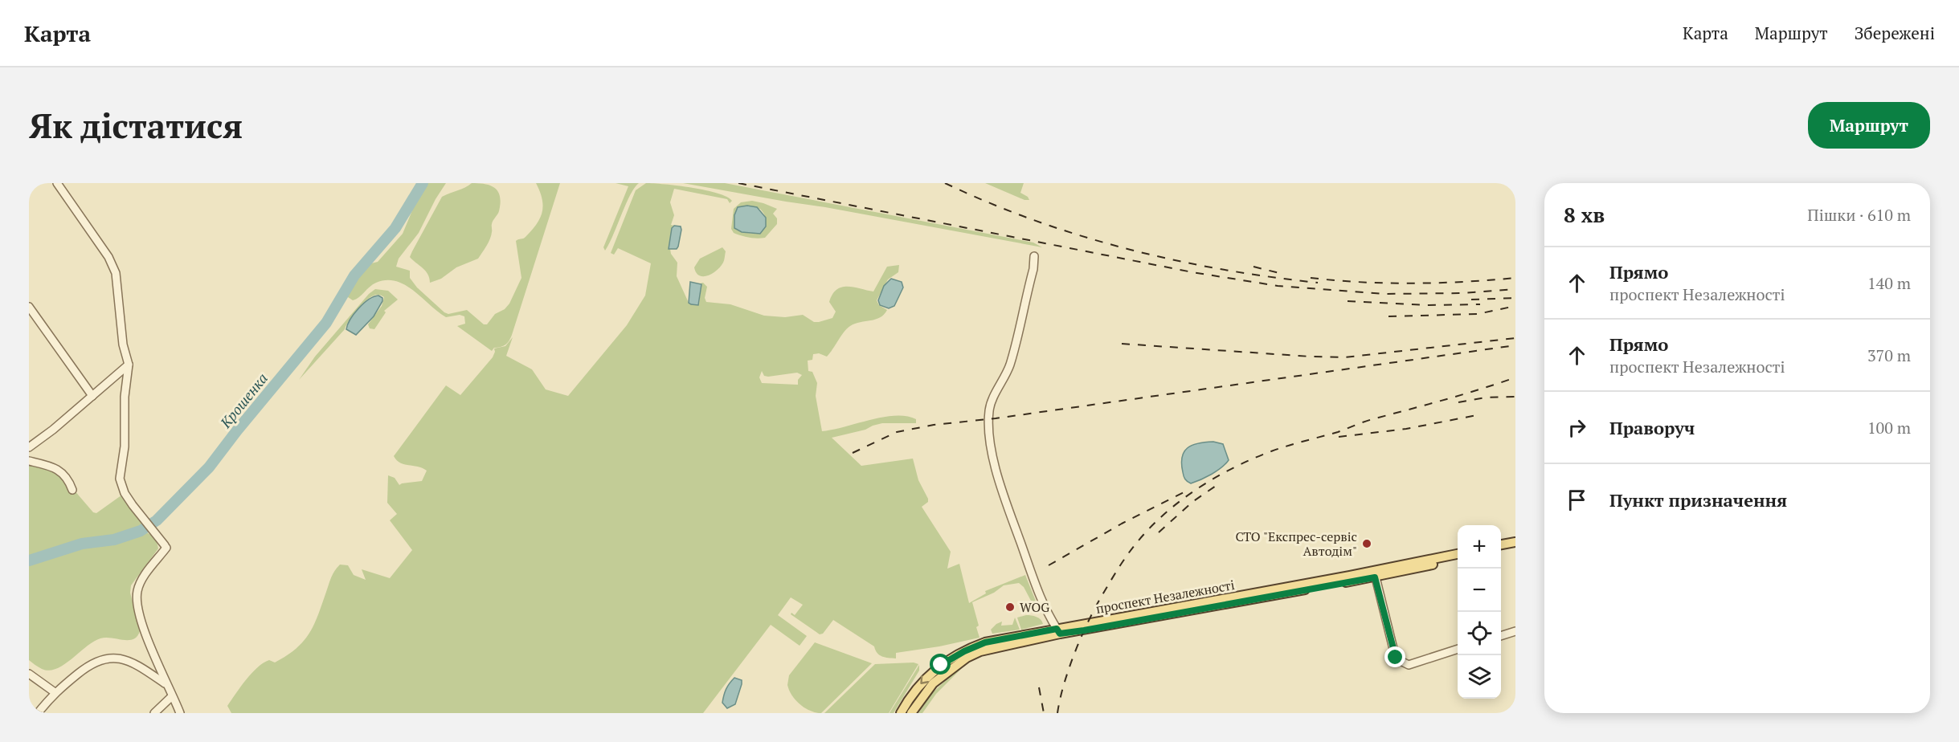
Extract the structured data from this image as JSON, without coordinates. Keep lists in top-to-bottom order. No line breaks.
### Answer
{"streets":{"main road":["проспект Незалежності"]},"water":["Крошенка"],"places":["СТО \"Експрес-сервіс Автодім\"","WOG"],"page":{"header":"Карта","nav":["Карта","Маршрут","Збережені"],"buttons":"Маршрут","title":"Як дістатися","heading":["8 хв","Пішки · 610 m"],"list":[["Прямо","проспект Незалежності","140 m"],["Прямо","проспект Незалежності","370 m"],["Праворуч","100 m"],"Пункт призначення"],"map_buttons":["+","−"]}}
